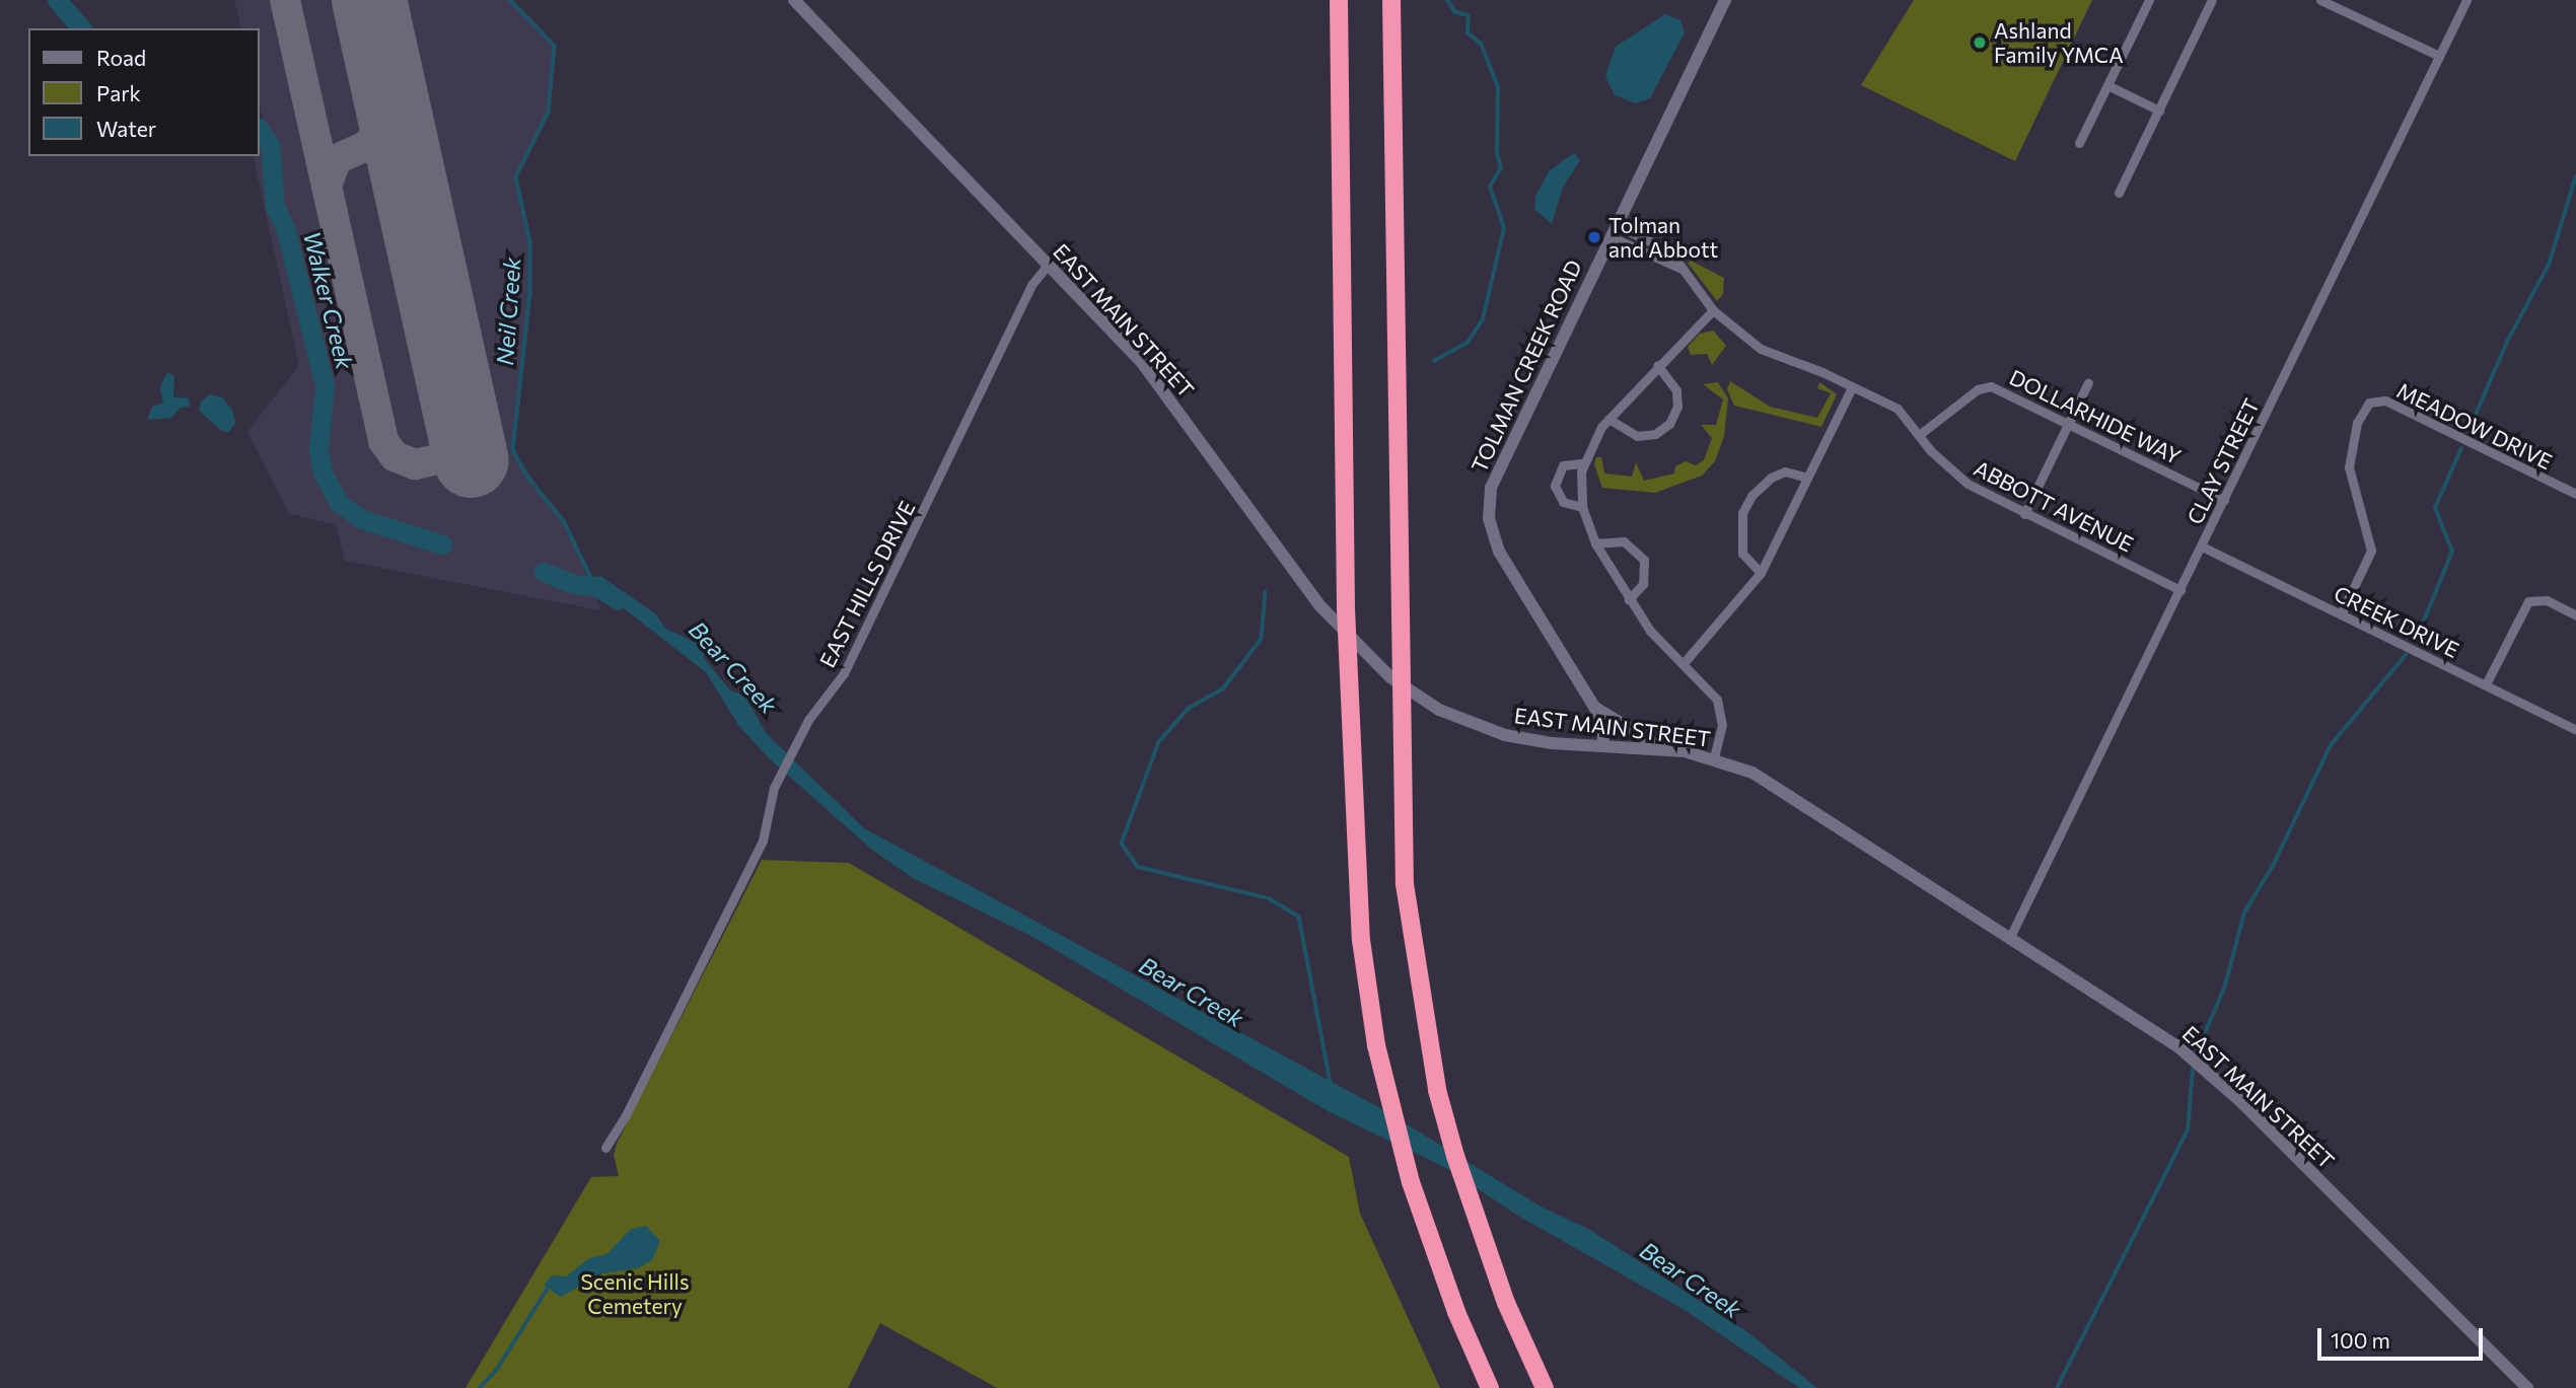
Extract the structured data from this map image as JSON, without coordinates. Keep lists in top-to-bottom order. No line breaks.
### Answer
{"streets":{"street":["EAST MAIN STREET","TOLMAN CREEK ROAD","DOLLARHIDE WAY","MEADOW DRIVE","CLAY STREET","ABBOTT AVENUE","EAST HILLS DRIVE","CREEK DRIVE"]},"crossings":[["EAST MAIN STREET","TOLMAN CREEK ROAD"],["EAST MAIN STREET","CLAY STREET"],["EAST MAIN STREET","EAST HILLS DRIVE"],["TOLMAN CREEK ROAD","ABBOTT AVENUE"],["DOLLARHIDE WAY","CLAY STREET"],["DOLLARHIDE WAY","ABBOTT AVENUE"],["MEADOW DRIVE","CREEK DRIVE"],["CLAY STREET","ABBOTT AVENUE"],["CLAY STREET","CREEK DRIVE"]],"water":["Walker Creek","Neil Creek","Bear Creek"],"parks":["Scenic Hills Cemetery"],"places":["Ashland Family YMCA","Tolman and Abbott"],"legend":["Road","Park","Water"],"scale_bar":"100 m"}
